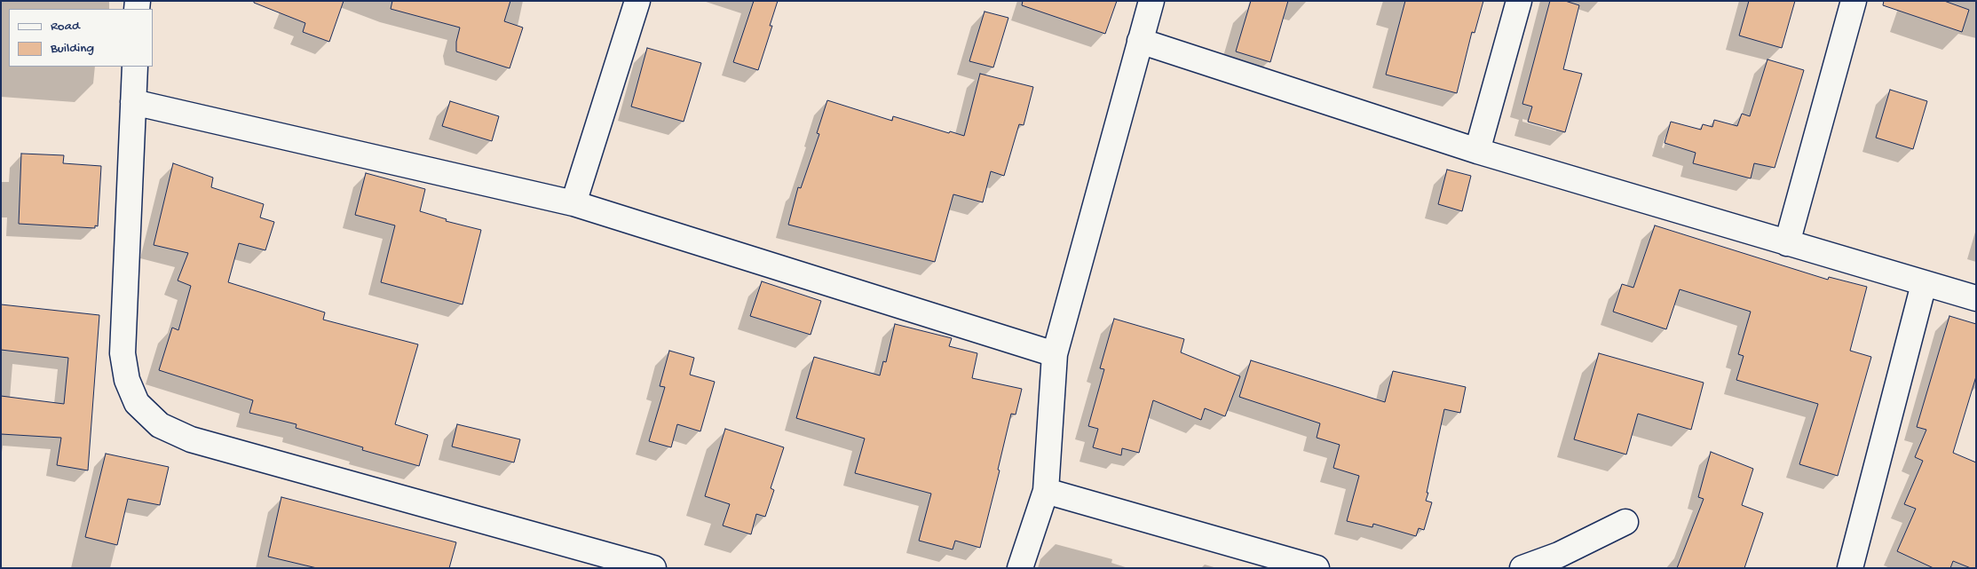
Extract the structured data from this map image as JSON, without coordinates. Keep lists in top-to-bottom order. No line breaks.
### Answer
{"legend":["Road","Building"]}
